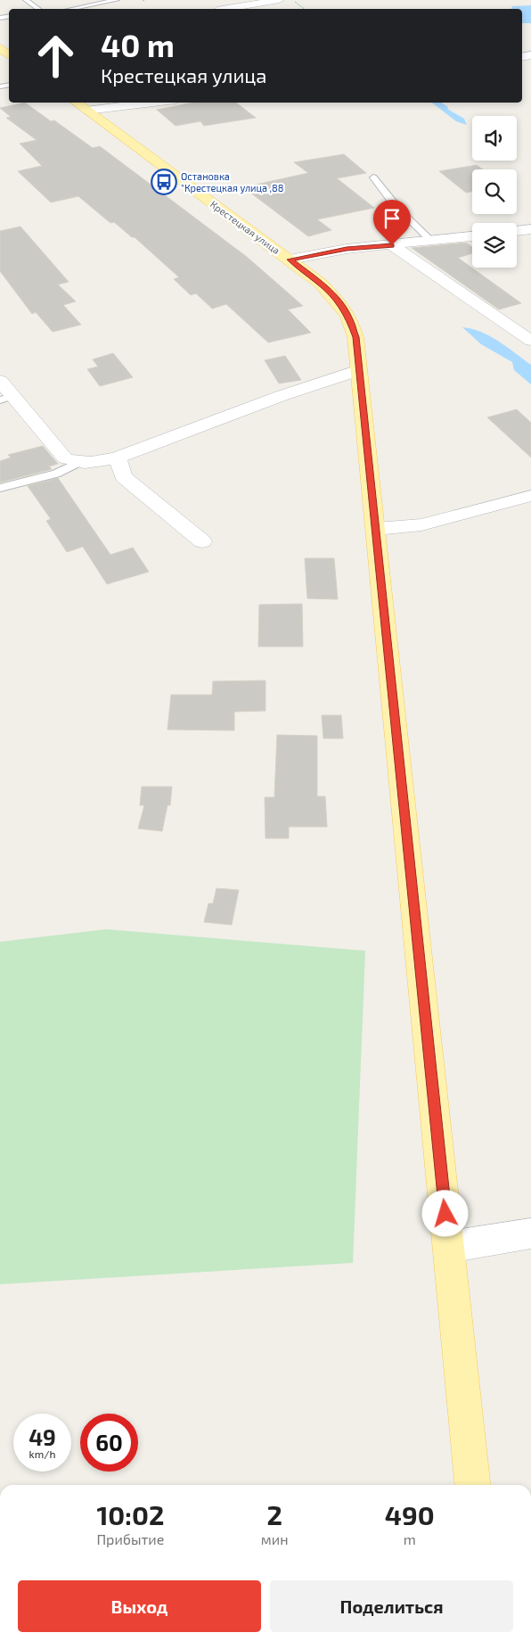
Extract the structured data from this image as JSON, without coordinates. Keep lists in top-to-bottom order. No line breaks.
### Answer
{"streets":{"main road":["Крестецкая улица"]},"places":{"bus stop":["Остановка \"Крестецкая улица ,88"]},"page":{"turn":["40 m","Крестецкая улица"],"speed":"49 km/h","limit":"60","eta":["10:02","Прибытие","2","мин","490","m"],"buttons":["Выход","Поделиться"]}}
